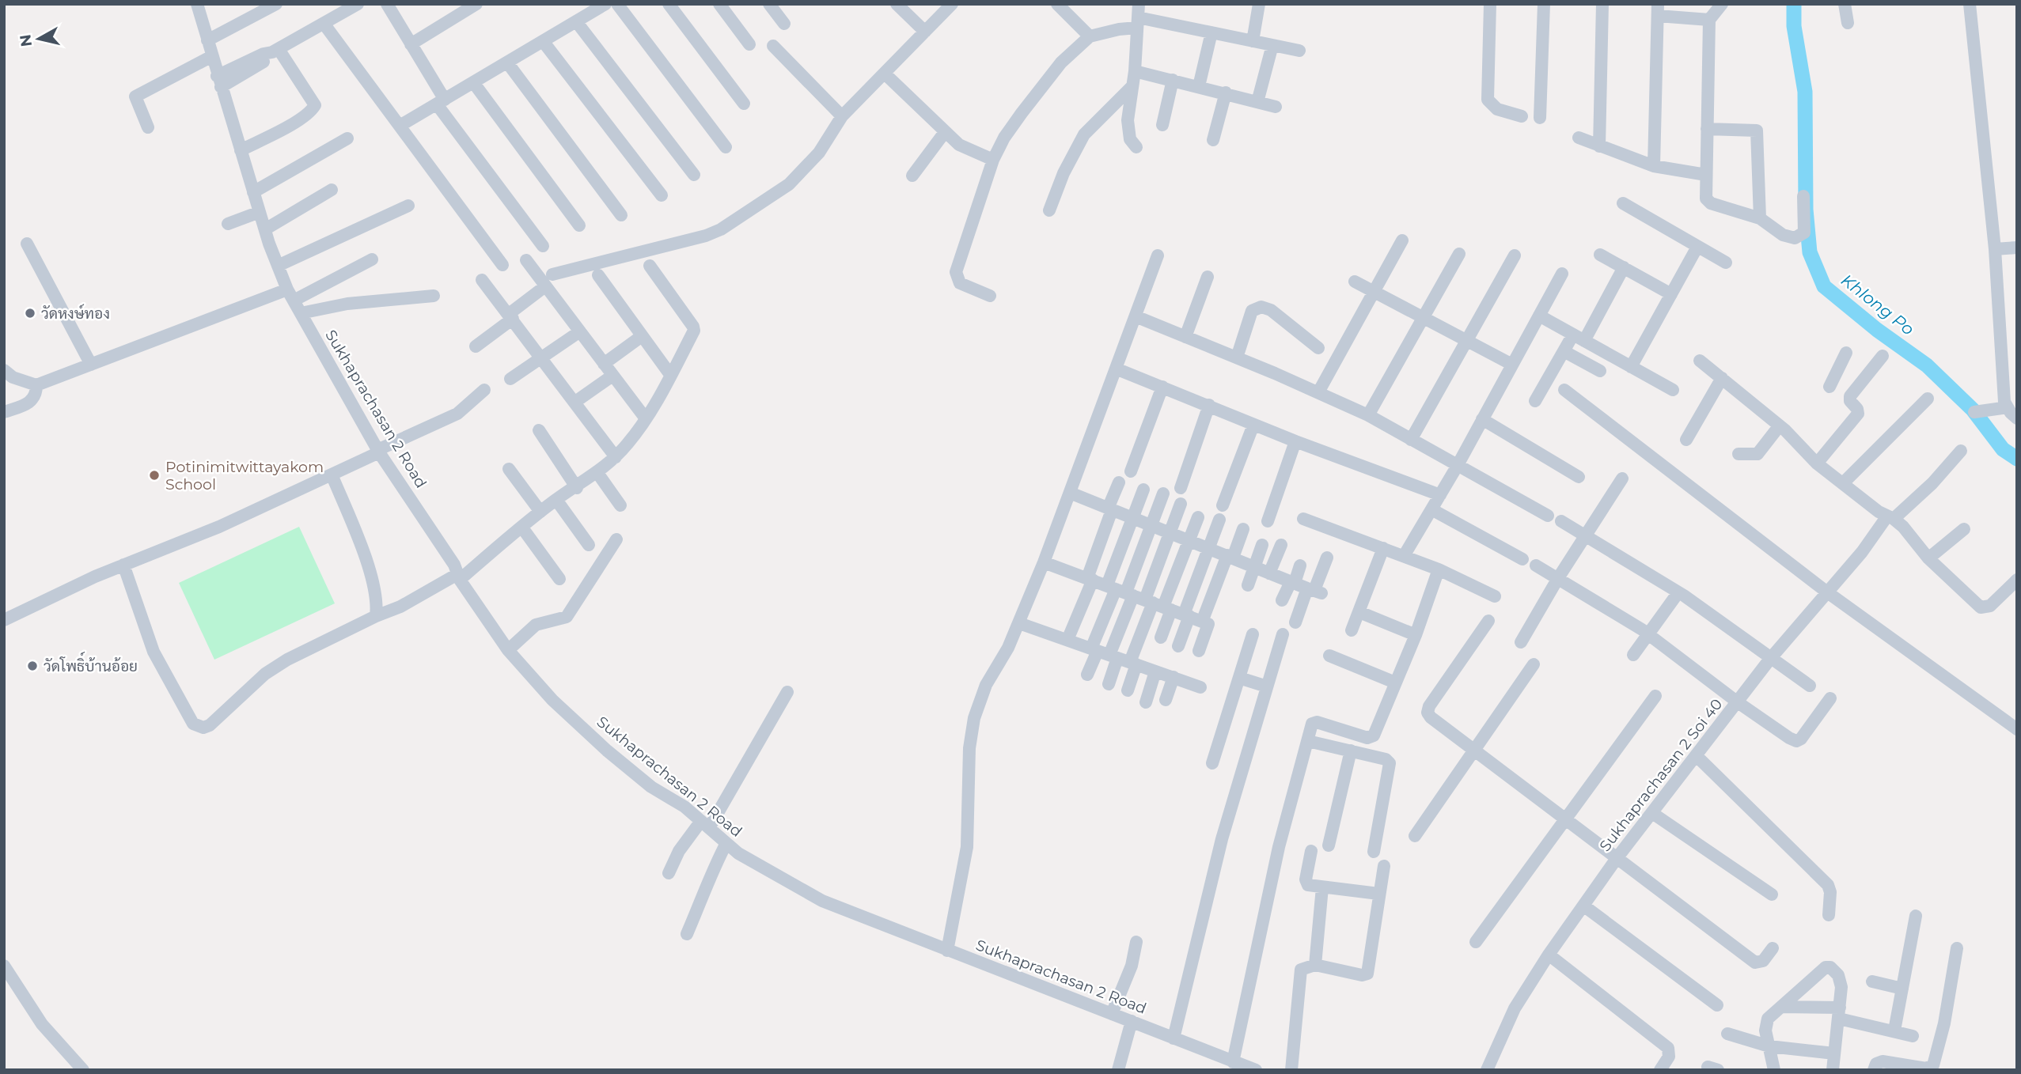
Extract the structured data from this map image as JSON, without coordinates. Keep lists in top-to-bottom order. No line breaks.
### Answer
{"streets":{"street":["Sukhaprachasan 2 Road","Sukhaprachasan 2 Soi 40"]},"water":["Khlong Po"],"places":["วัดหงษ์ทอง","Potinimitwittayakom School","วัดโพธิ์บ้านอ้อย"],"north":"left"}
